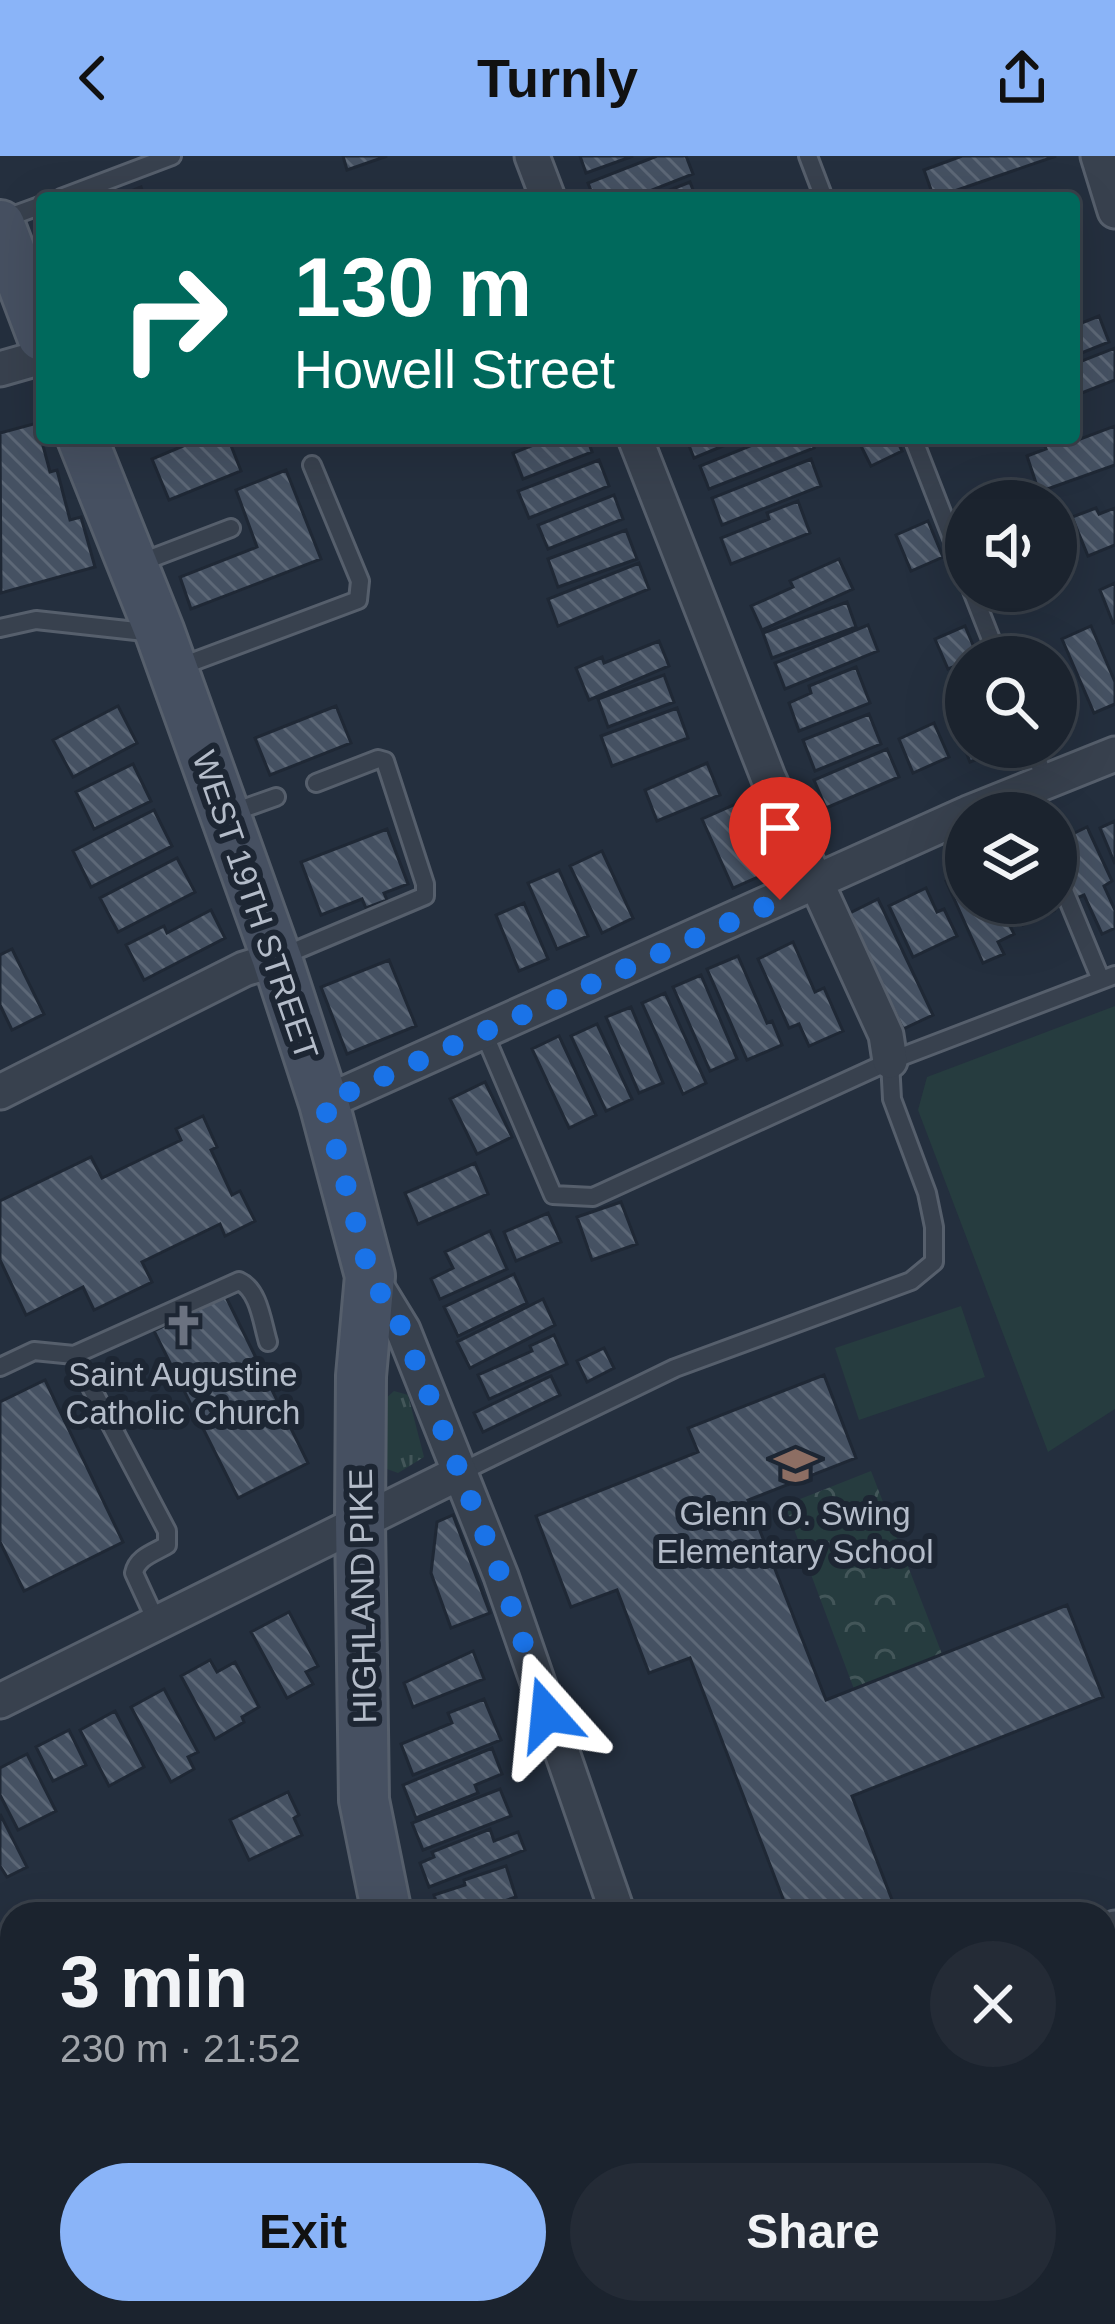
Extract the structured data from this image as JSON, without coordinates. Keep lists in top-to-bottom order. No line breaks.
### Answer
{"streets":{"street":["WEST 19TH STREET","HIGHLAND PIKE"]},"crossings":[["WEST 19TH STREET","HIGHLAND PIKE"]],"places":{"church":["Saint Augustine Catholic Church"],"school or university":["Glenn O. Swing Elementary School"]},"page":{"header":"Turnly","turn":["130 m","Howell Street"],"heading":["3 min","230 m · 21:52"],"buttons":["Exit","Share"]}}
